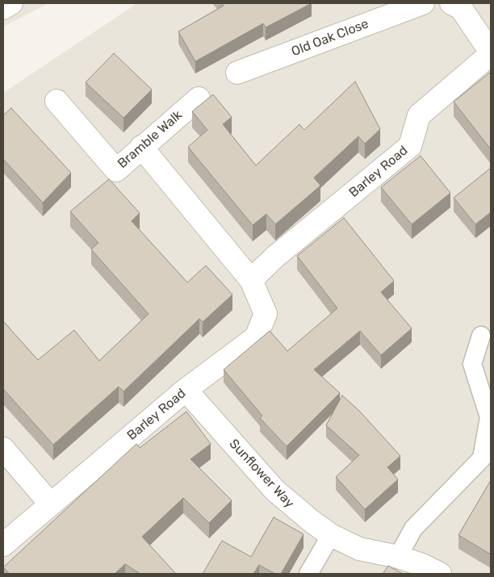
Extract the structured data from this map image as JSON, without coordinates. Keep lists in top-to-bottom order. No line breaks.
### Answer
{"streets":{"street":["Old Oak Close","Bramble Walk","Barley Road","Sunflower Way"]},"crossings":[["Bramble Walk","Barley Road"],["Barley Road","Sunflower Way"]]}
